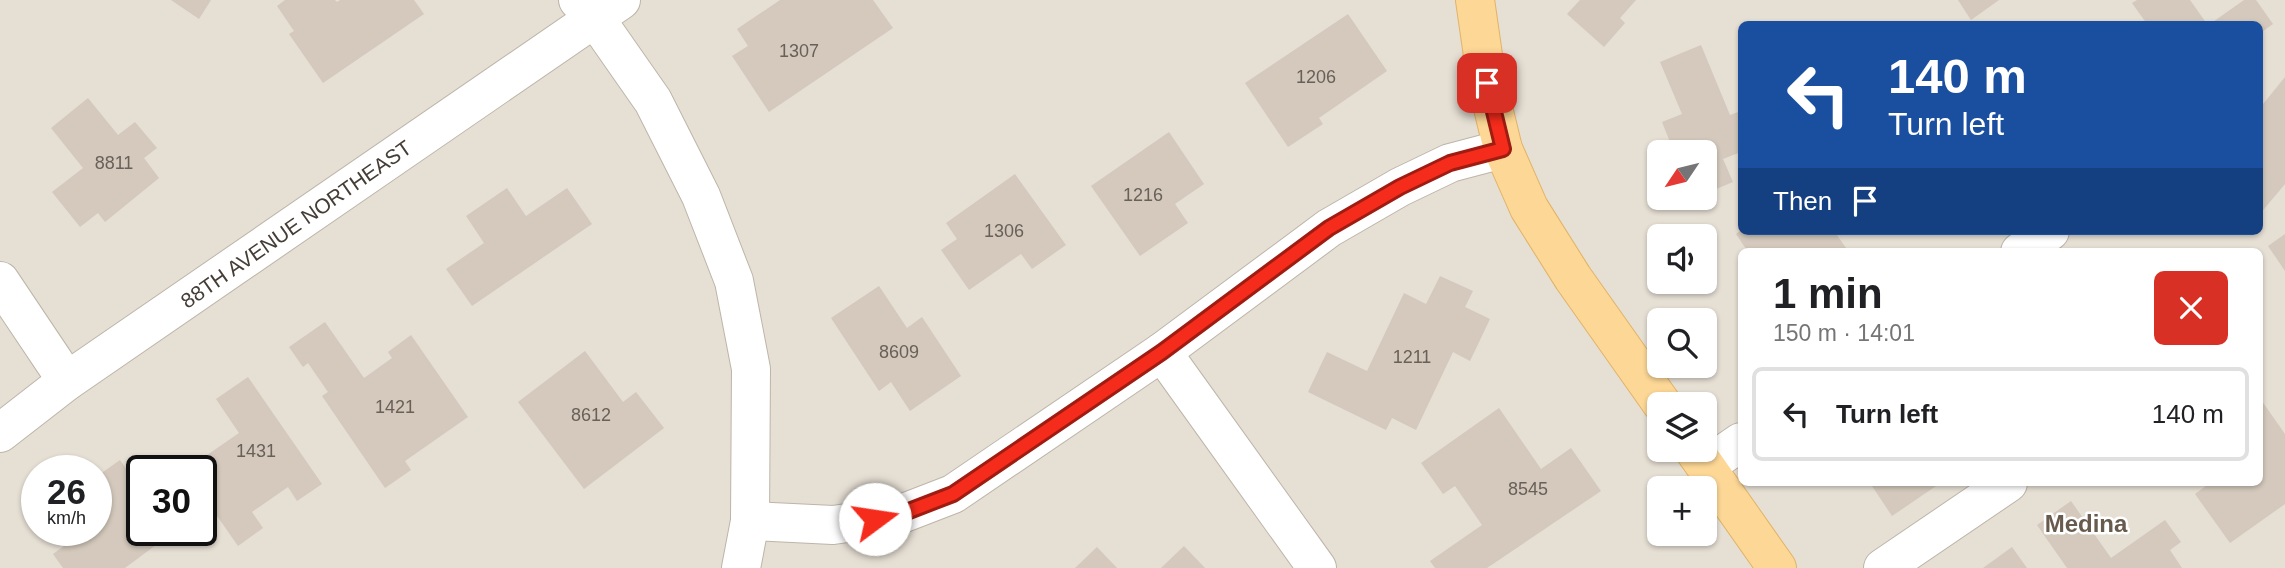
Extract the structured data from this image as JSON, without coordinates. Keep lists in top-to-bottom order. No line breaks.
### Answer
{"streets":{"street":["88TH AVENUE NORTHEAST"]},"districts":["Medina"],"house_numbers":["1307","1206","8811","1216","1306","8609","1211","1421","8612","1431","8545"],"north":"bottom left","page":{"turn":["140 m","Turn left"],"map_buttons":"+","then":"Then","heading":["1 min","150 m · 14:01"],"list":[{"name":"Turn left","value":"140 m"}],"speed":"26 km/h","limit":"30"}}
